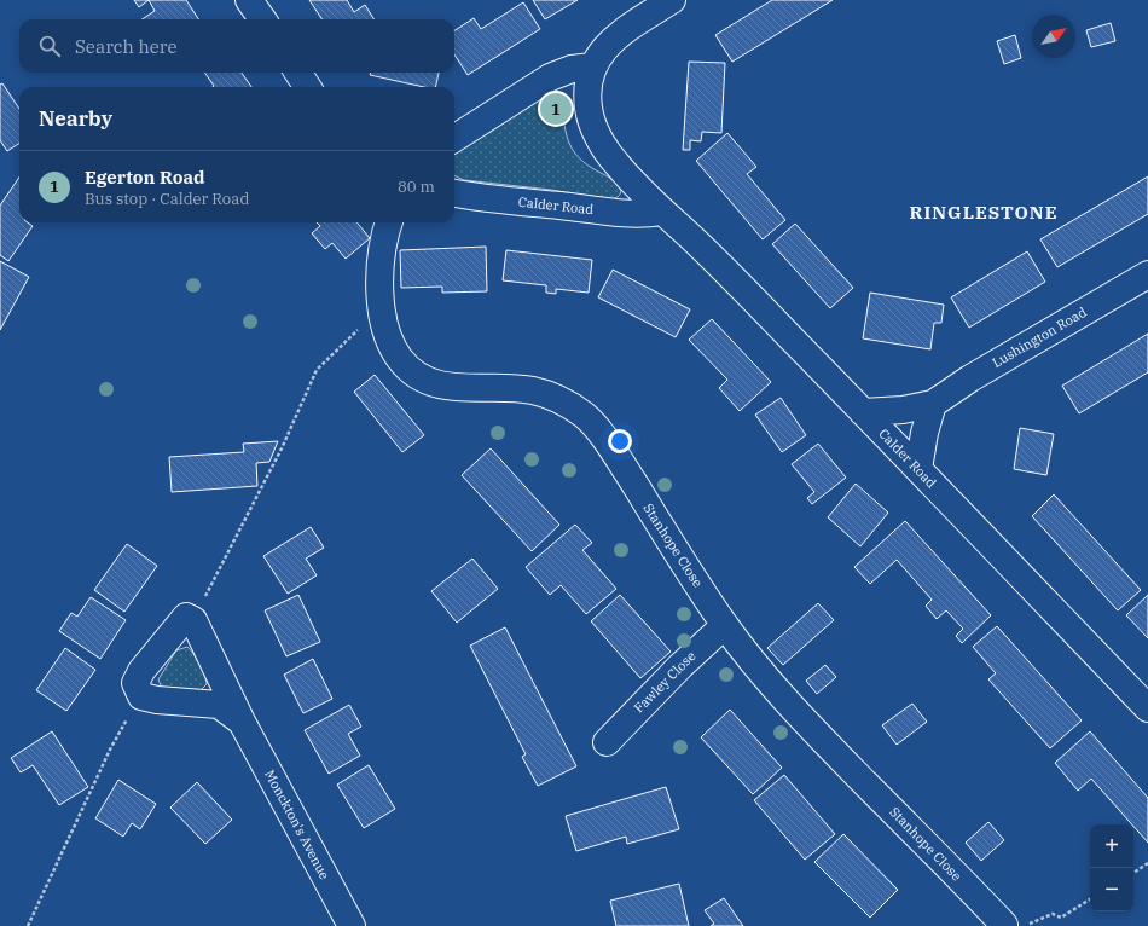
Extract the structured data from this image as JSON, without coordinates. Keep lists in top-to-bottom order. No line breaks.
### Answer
{"streets":{"street":["Calder Road","Lushington Road","Stanhope Close","Fawley Close","Monckton's Avenue"]},"crossings":[["Calder Road","Lushington Road"],["Stanhope Close","Fawley Close"]],"districts":["RINGLESTONE"],"north":"top right","page":{"search":"Search here","heading":"Nearby","pins":"1","list":[{"mark":"1","name":"Egerton Road","note":"Bus stop · Calder Road","value":"80 m"}],"map_buttons":["+","−"]}}
